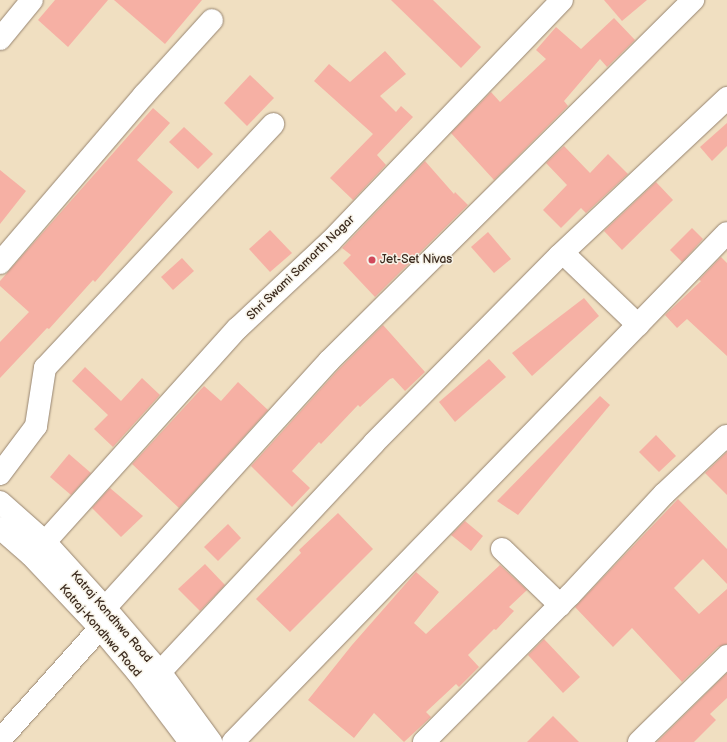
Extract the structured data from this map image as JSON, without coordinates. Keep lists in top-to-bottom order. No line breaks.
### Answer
{"streets":{"main road":["Shri Swami Samarth Nagar","Katraj Kondhwa Road","Katraj-Kondhwa Road"]},"crossings":[["Shri Swami Samarth Nagar","Katraj Kondhwa Road"],["Katraj Kondhwa Road","Katraj-Kondhwa Road"]],"places":["Jet-Set Nivas"]}
